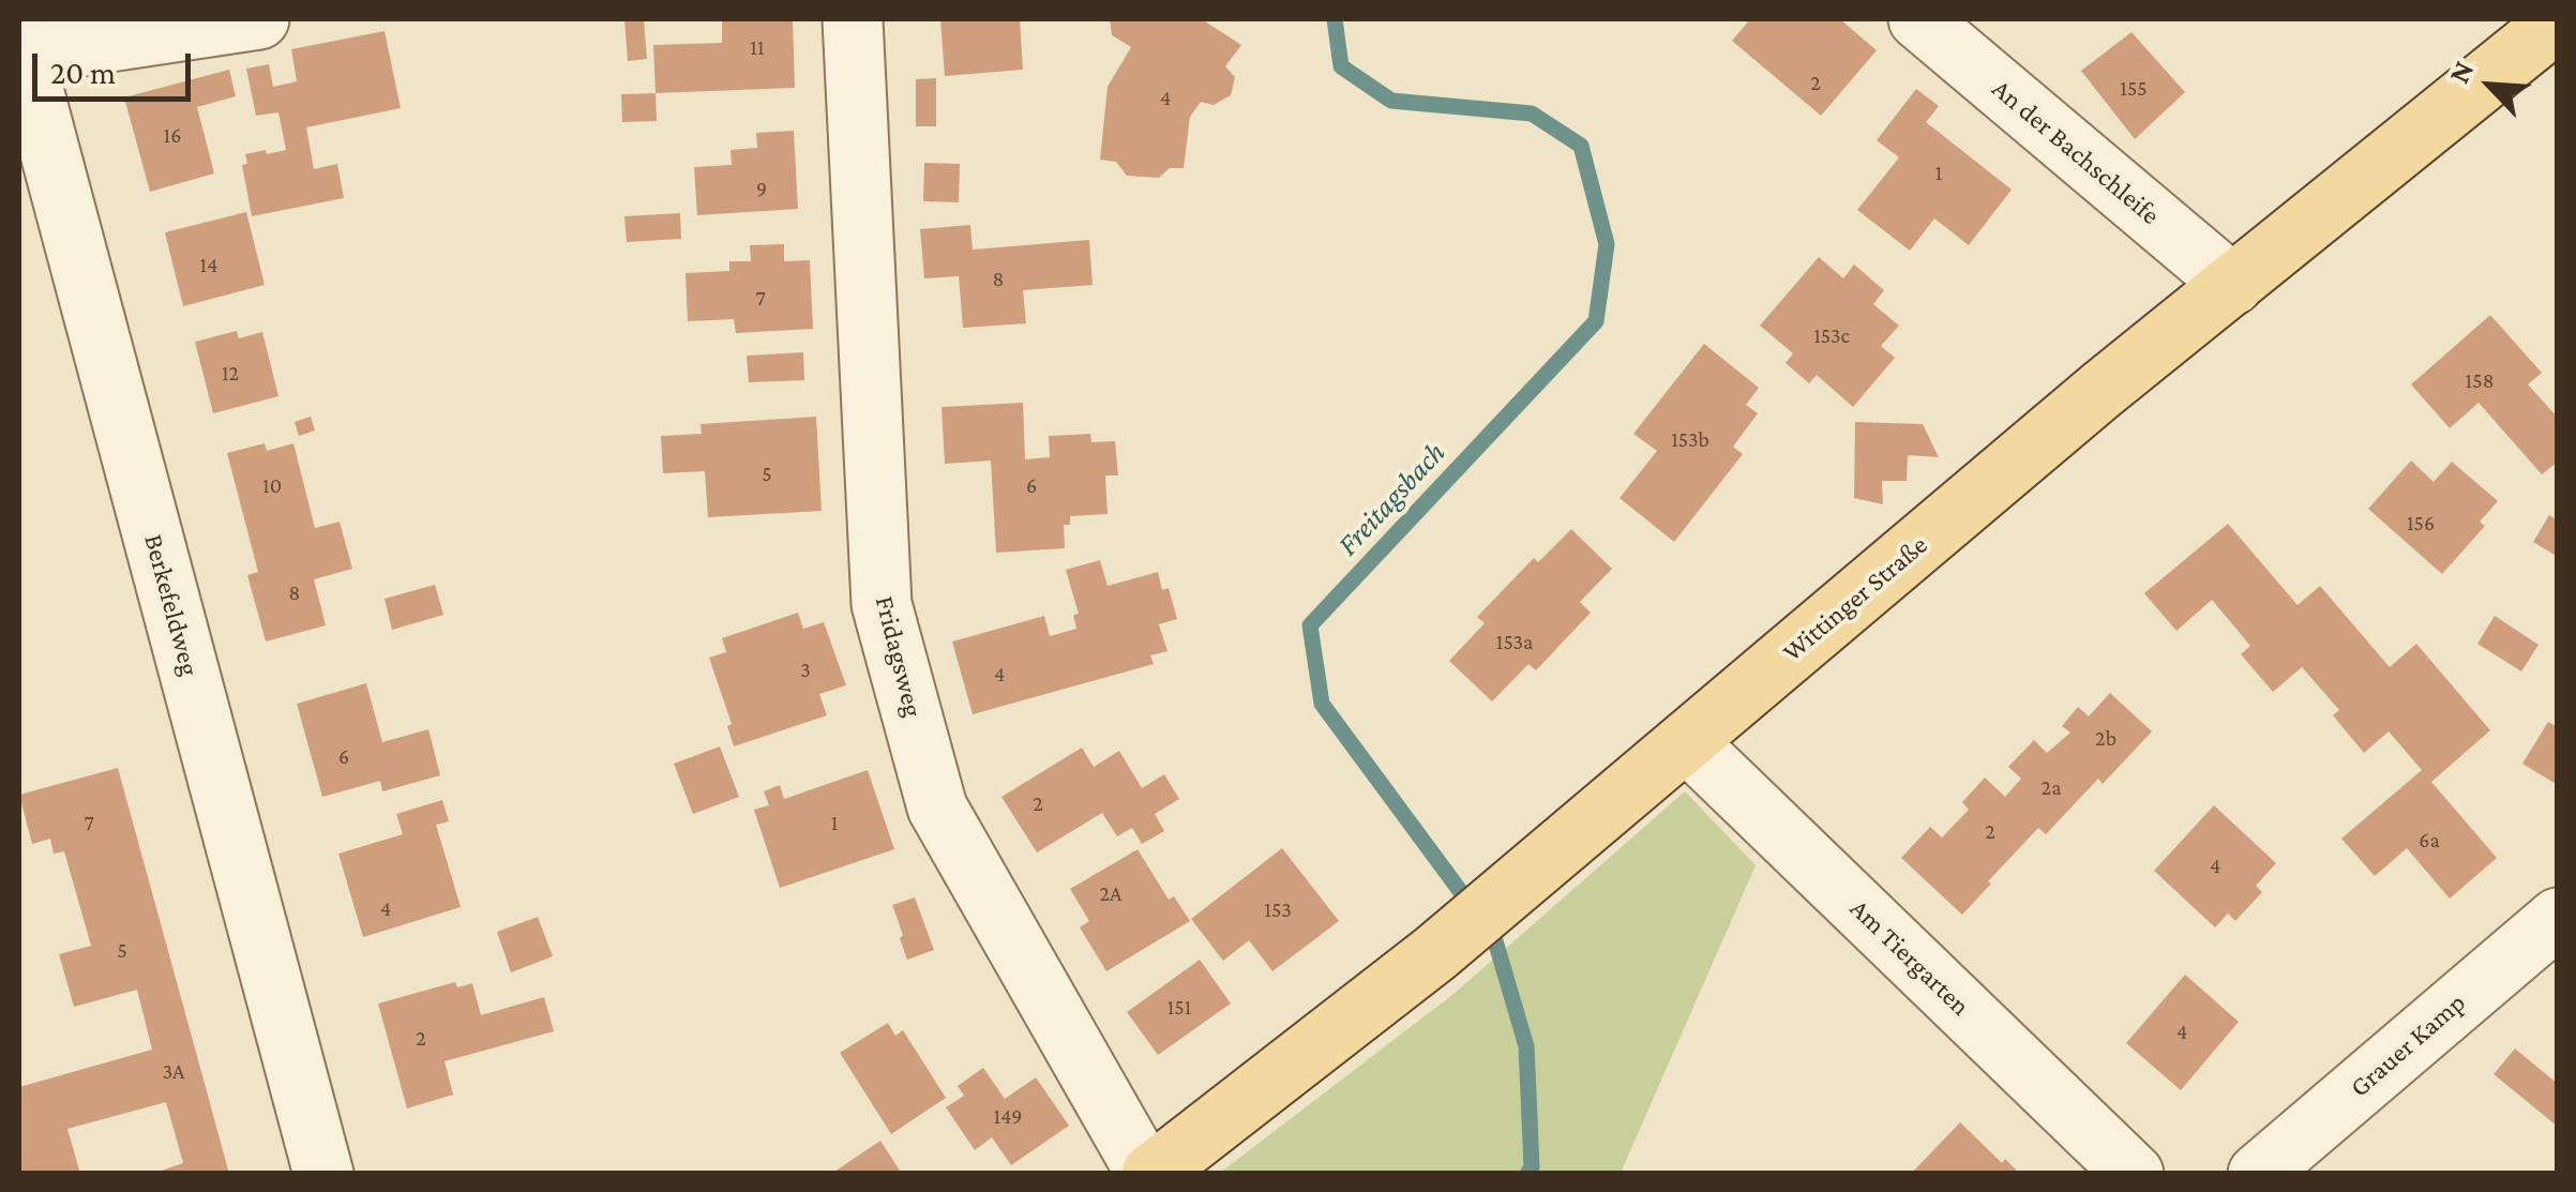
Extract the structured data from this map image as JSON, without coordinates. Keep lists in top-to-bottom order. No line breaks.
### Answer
{"streets":{"main road":["Wittinger Straße"],"street":["An der Bachschleife","Berkefeldweg","Fridagsweg","Am Tiergarten","Grauer Kamp"]},"crossings":[["An der Bachschleife","Wittinger Straße"],["Wittinger Straße","Fridagsweg"],["Wittinger Straße","Am Tiergarten"]],"water":["Freitagsbach"],"house_numbers":["11","2","155","4","16","1","9","14","8","7","153c","12","158","153b","5","10","6","156","8","153a","3","4","2b","6","2a","2","7","1","2","6a","4","2A","4","153","5","151","4","2","3A","149"],"scale_bar":"20 m","north":"top left"}
